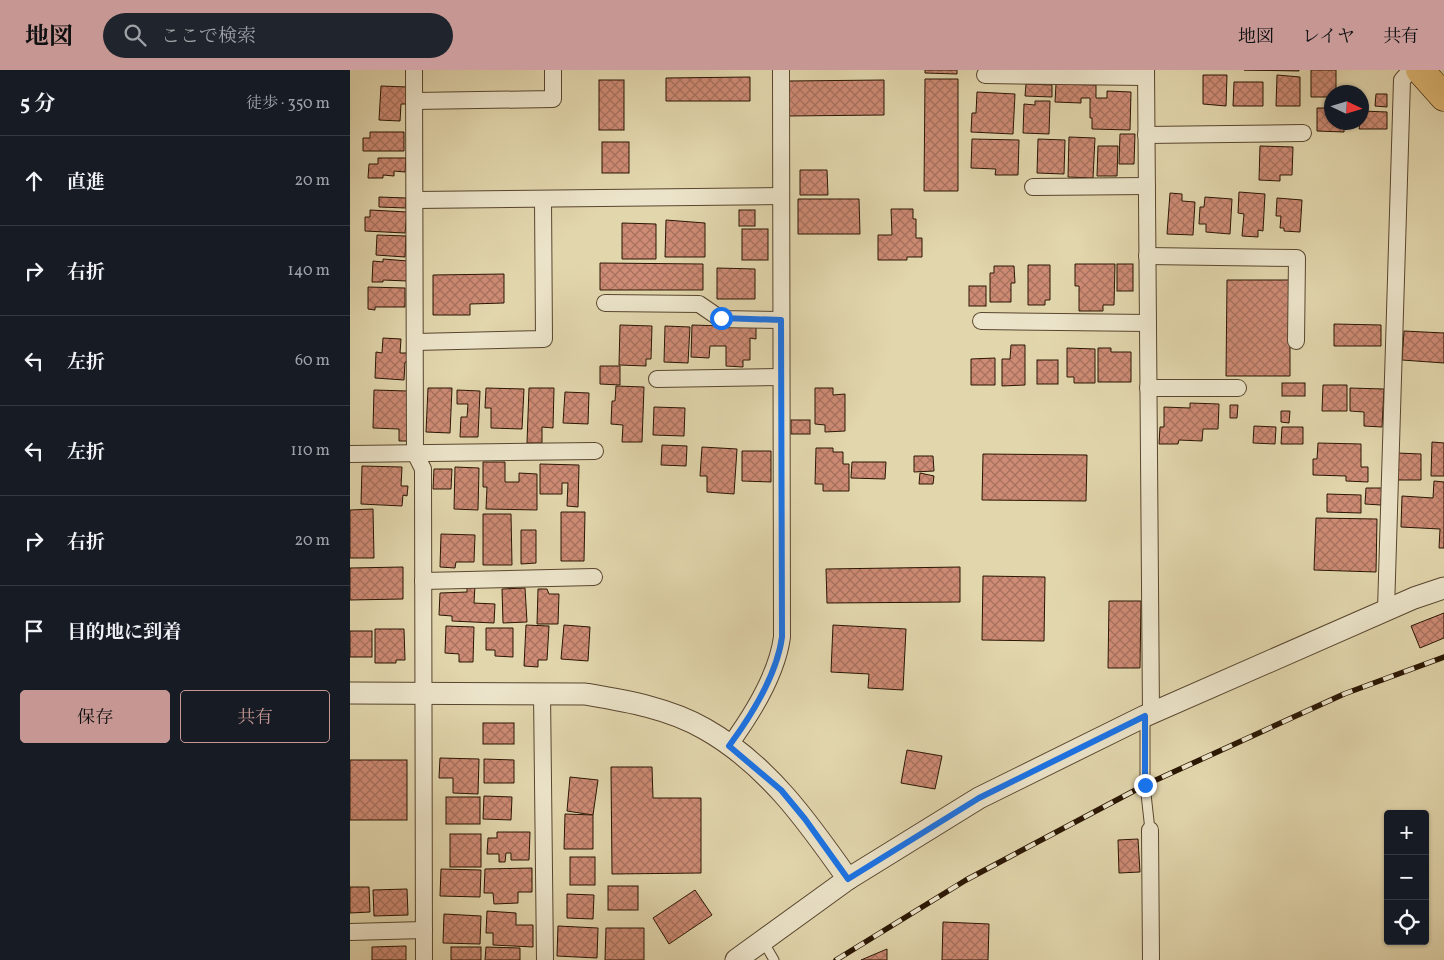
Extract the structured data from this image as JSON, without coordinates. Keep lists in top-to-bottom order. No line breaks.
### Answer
{"north":"right","page":{"header":"地図","search":"ここで検索","nav":["地図","レイヤ","共有"],"heading":["5 分","徒歩 · 350 m"],"list":[["直進","20 m"],["右折","140 m"],["左折","60 m"],["左折","110 m"],["右折","20 m"],"目的地に到着"],"buttons":["保存","共有"],"map_buttons":["+","−"]}}
